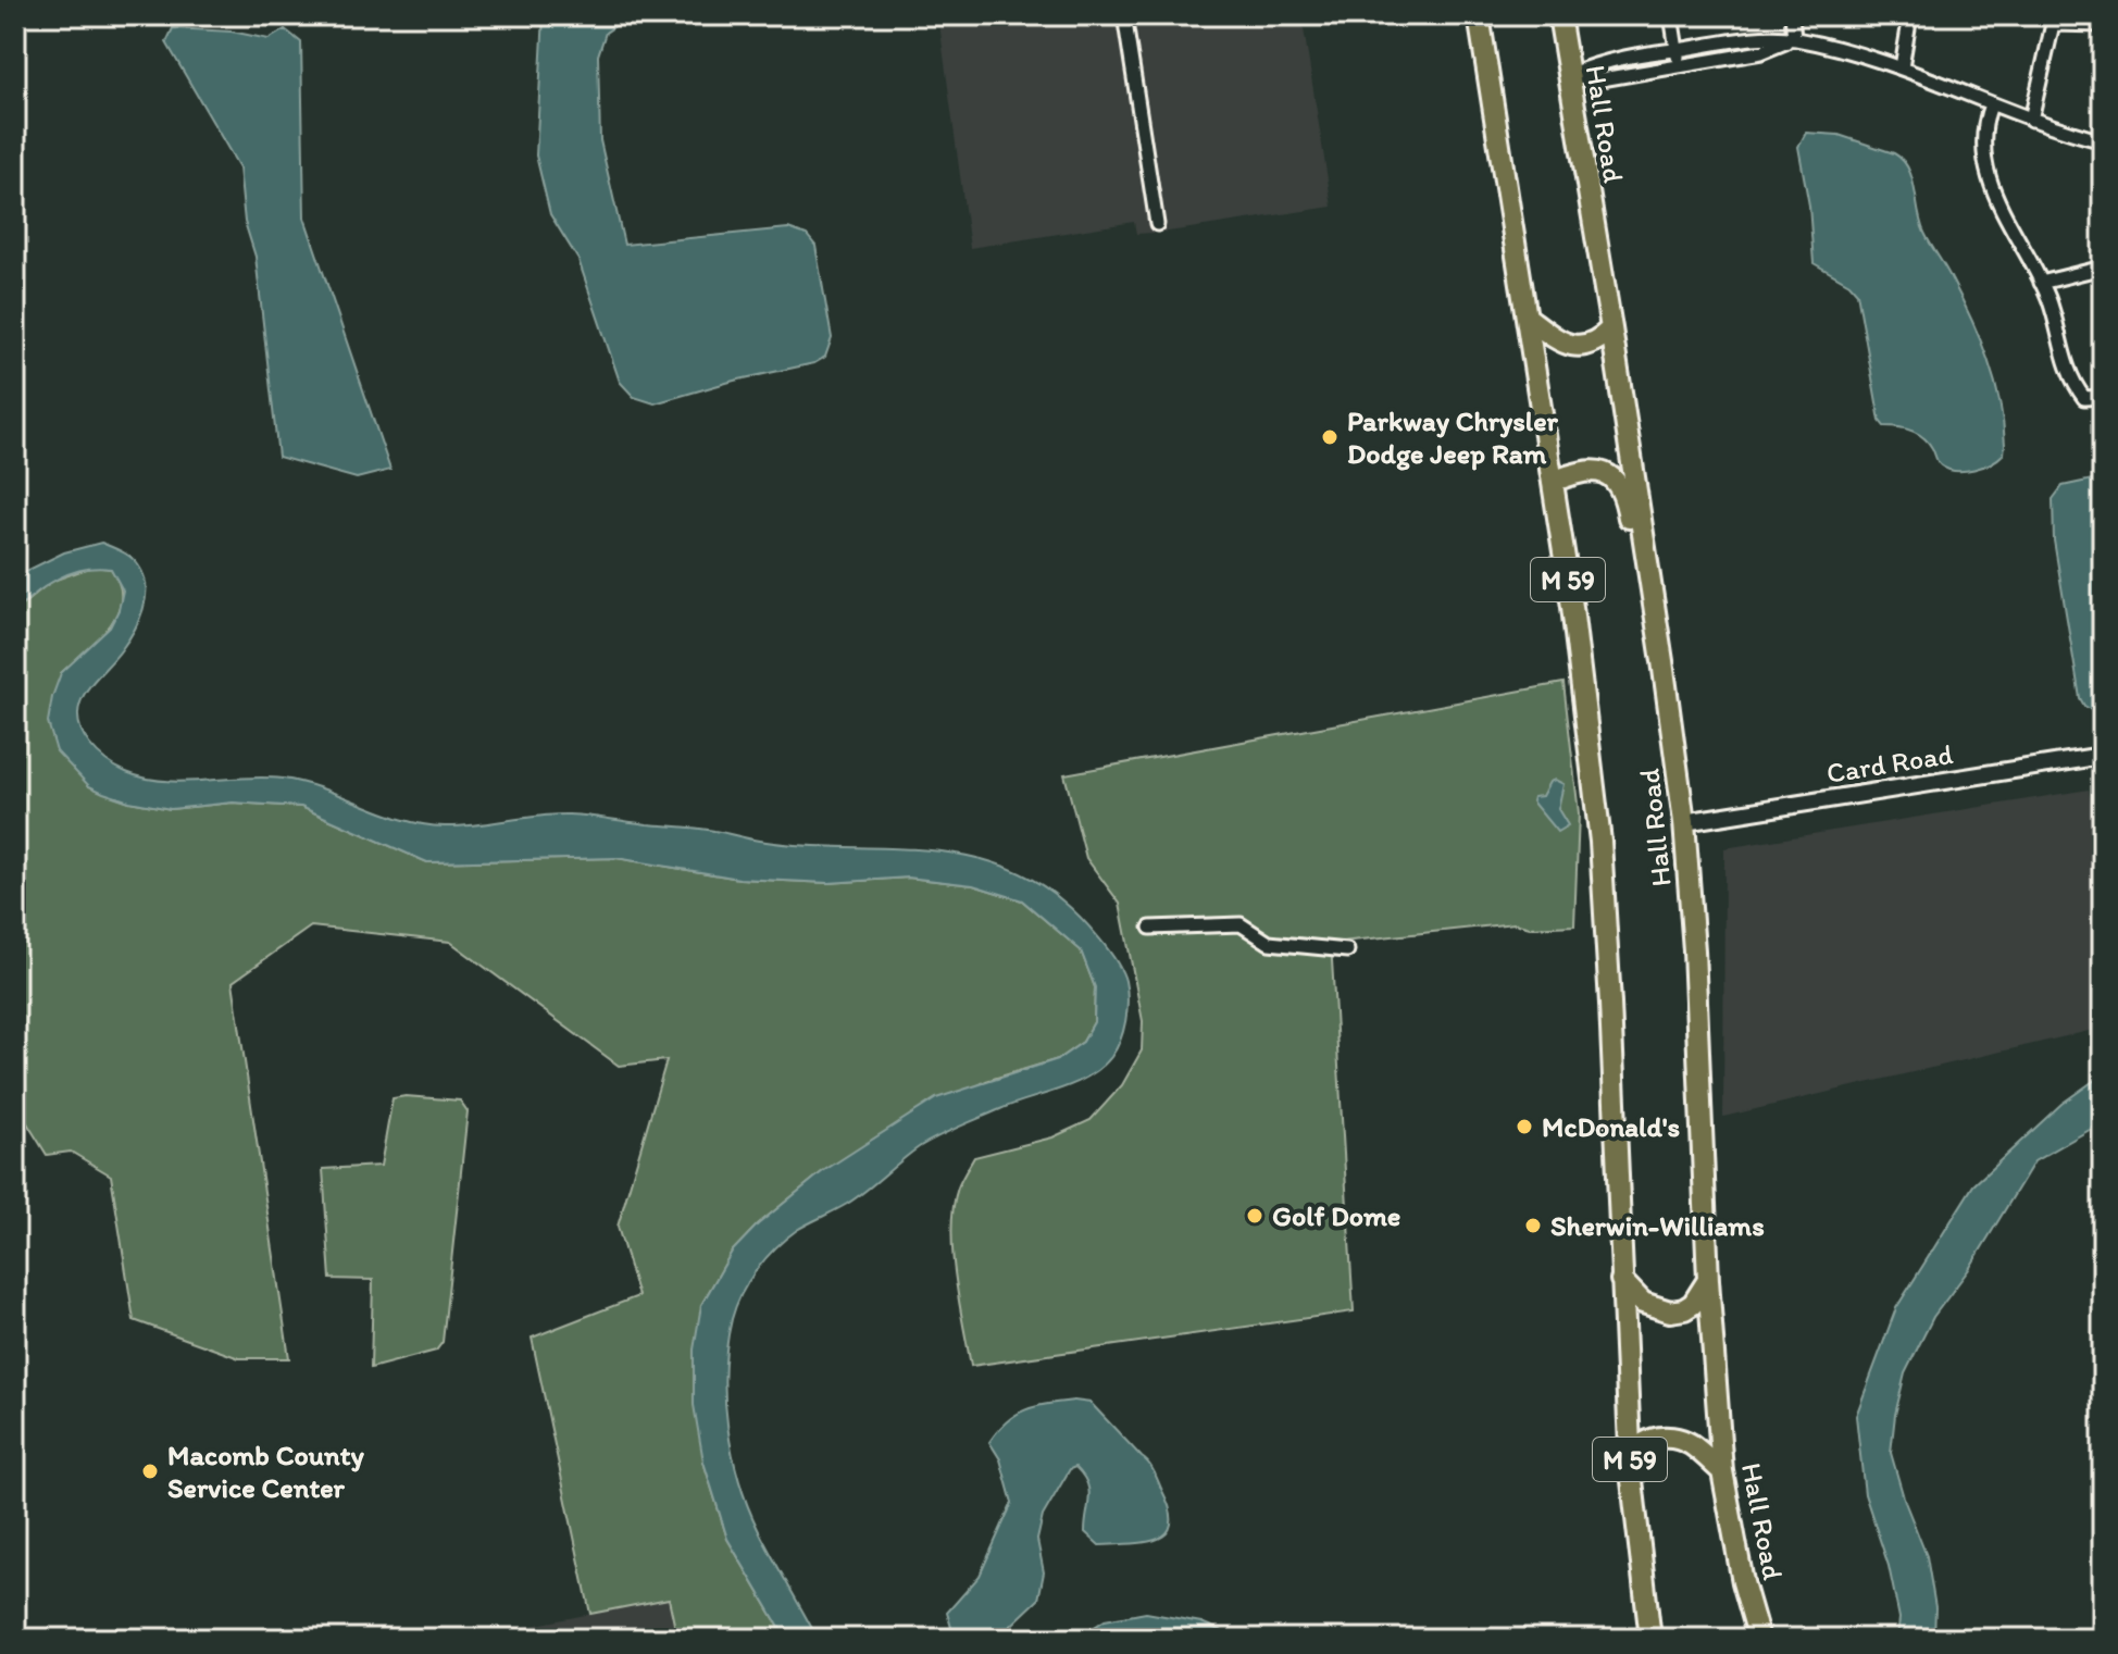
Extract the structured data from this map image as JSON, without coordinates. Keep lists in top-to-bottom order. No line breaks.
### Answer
{"streets":{"highway":["Hall Road","M 59"],"street":["Card Road"]},"crossings":[["Hall Road","Card Road"]],"places":["Parkway Chrysler Dodge Jeep Ram","McDonald's","Golf Dome","Sherwin-Williams","Macomb County Service Center"]}
